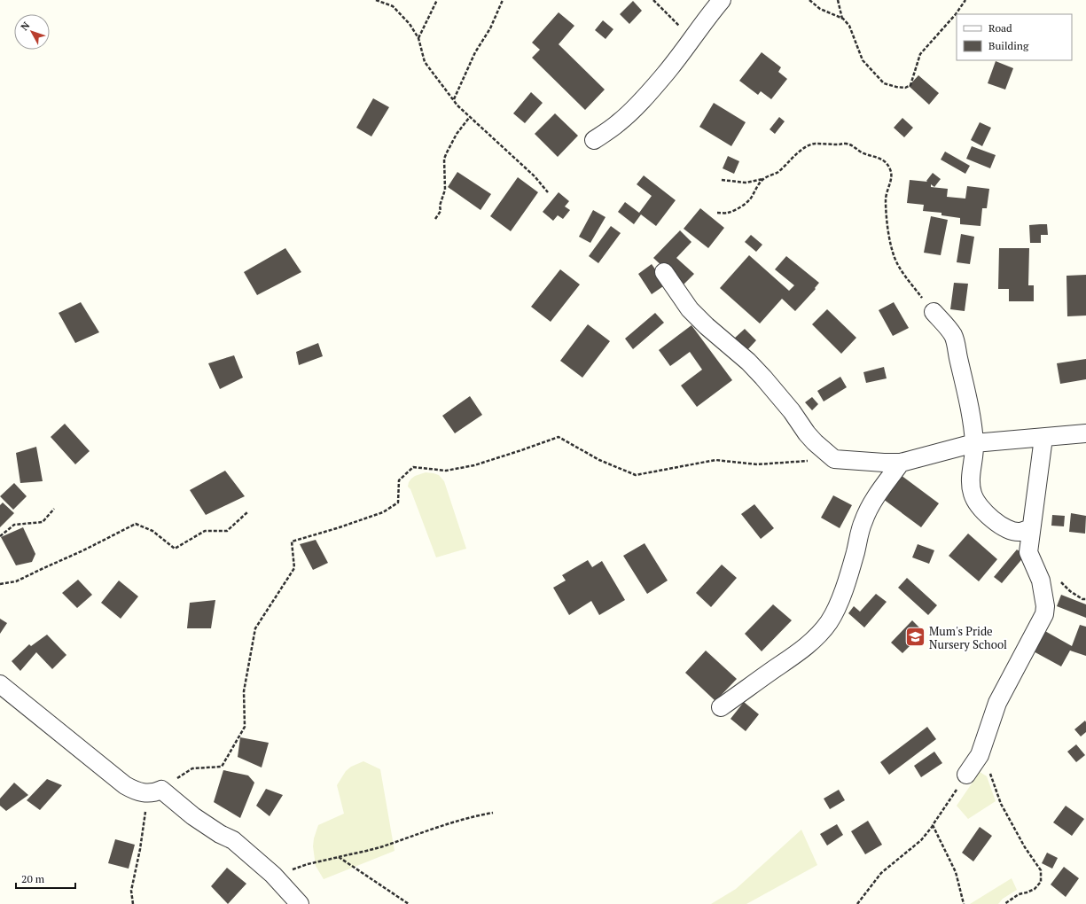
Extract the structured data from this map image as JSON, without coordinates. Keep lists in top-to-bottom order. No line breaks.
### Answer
{"places":{"school or university":["Mum's Pride Nursery School"]},"legend":["Road","Building"],"scale_bar":"20 m","north":"top left"}
